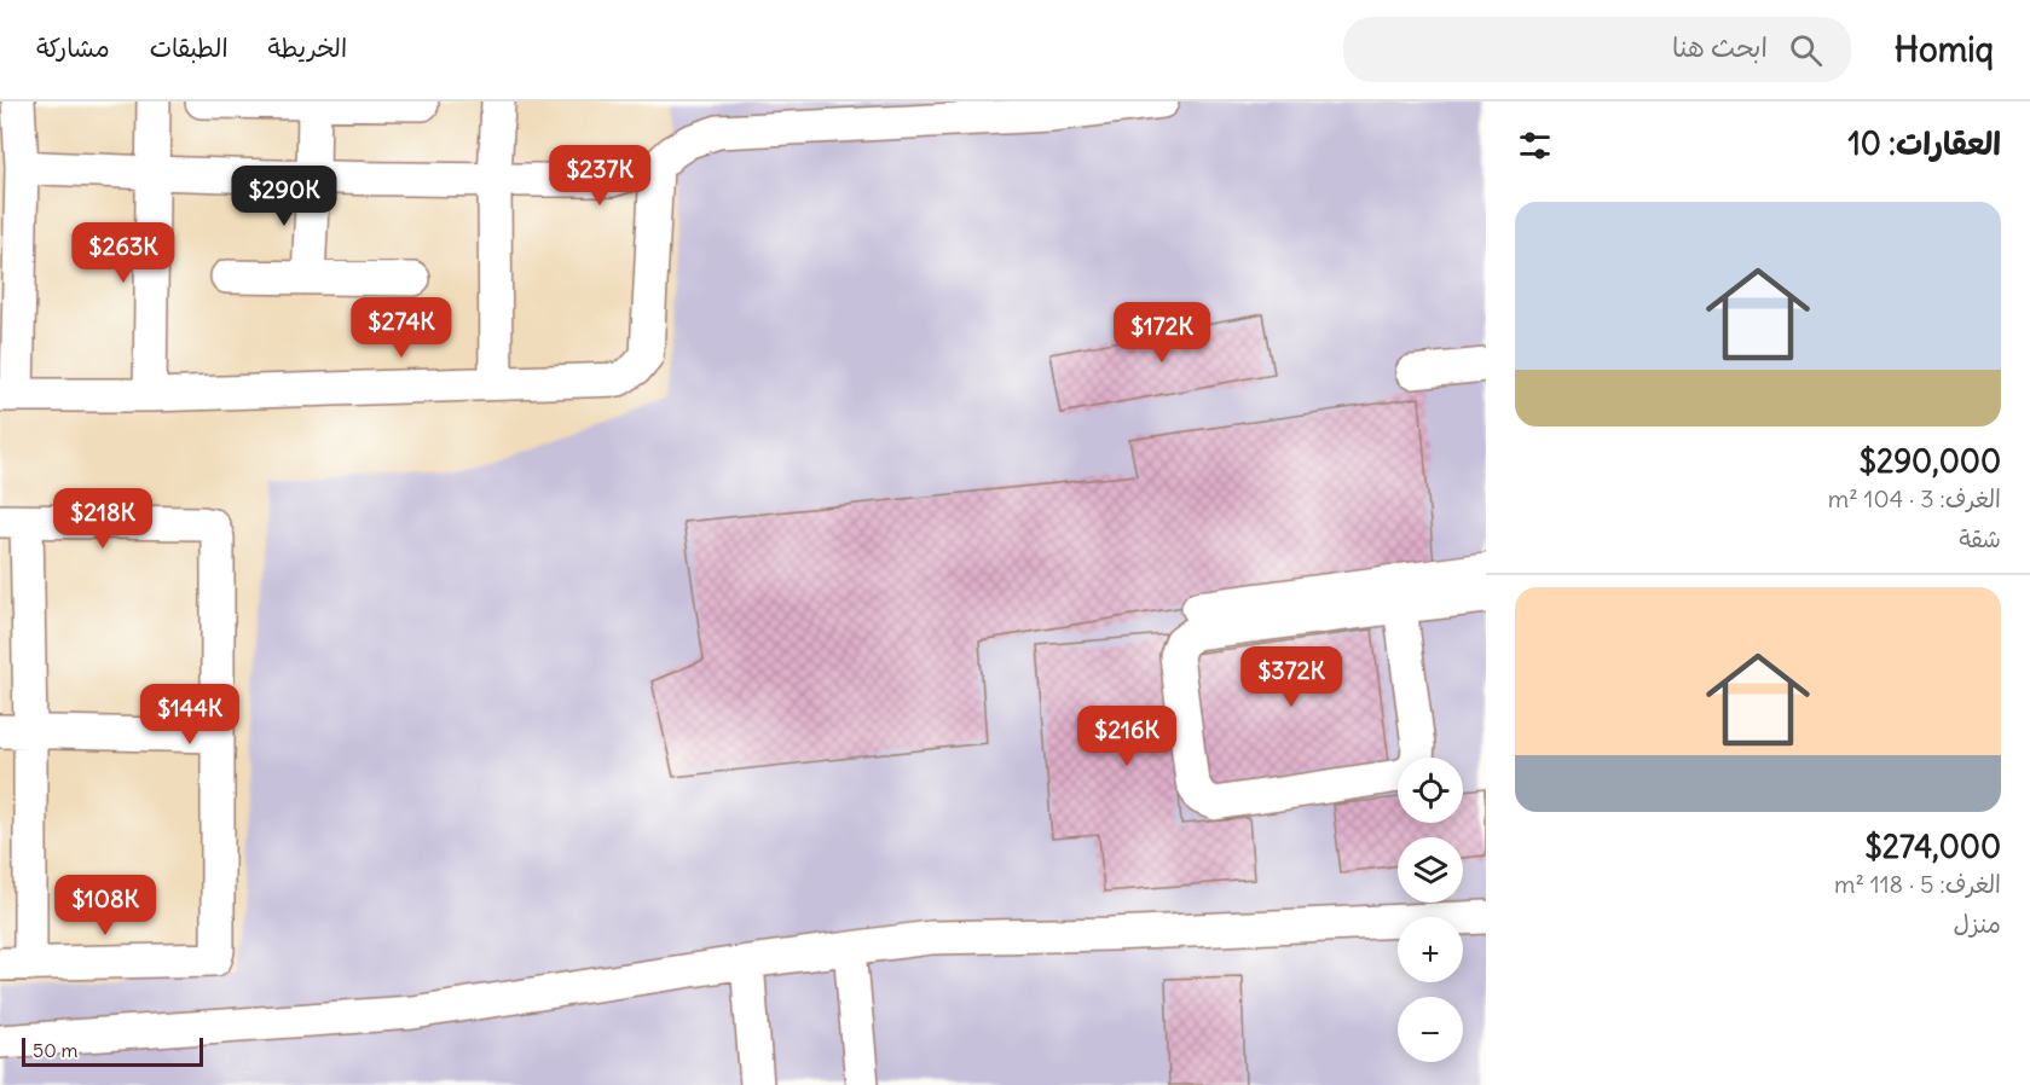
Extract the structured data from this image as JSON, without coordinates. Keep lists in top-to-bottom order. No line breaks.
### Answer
{"scale_bar":"50 m","page":{"header":"Homiq","search":"ابحث هنا","nav":["الخريطة","الطبقات","مشاركة"],"heading":"العقارات: 10","price":["$237K","$290K","$263K","$274K","$172K","$218K","$372K","$144K","$216K","$108K"],"list":[{"name":"$290,000","note":"الغرف: 3 · 104 m² · شقة"},{"name":"$274,000","note":"الغرف: 5 · 118 m² · منزل"}],"map_buttons":["+","−"],"scale":"50 m"}}
